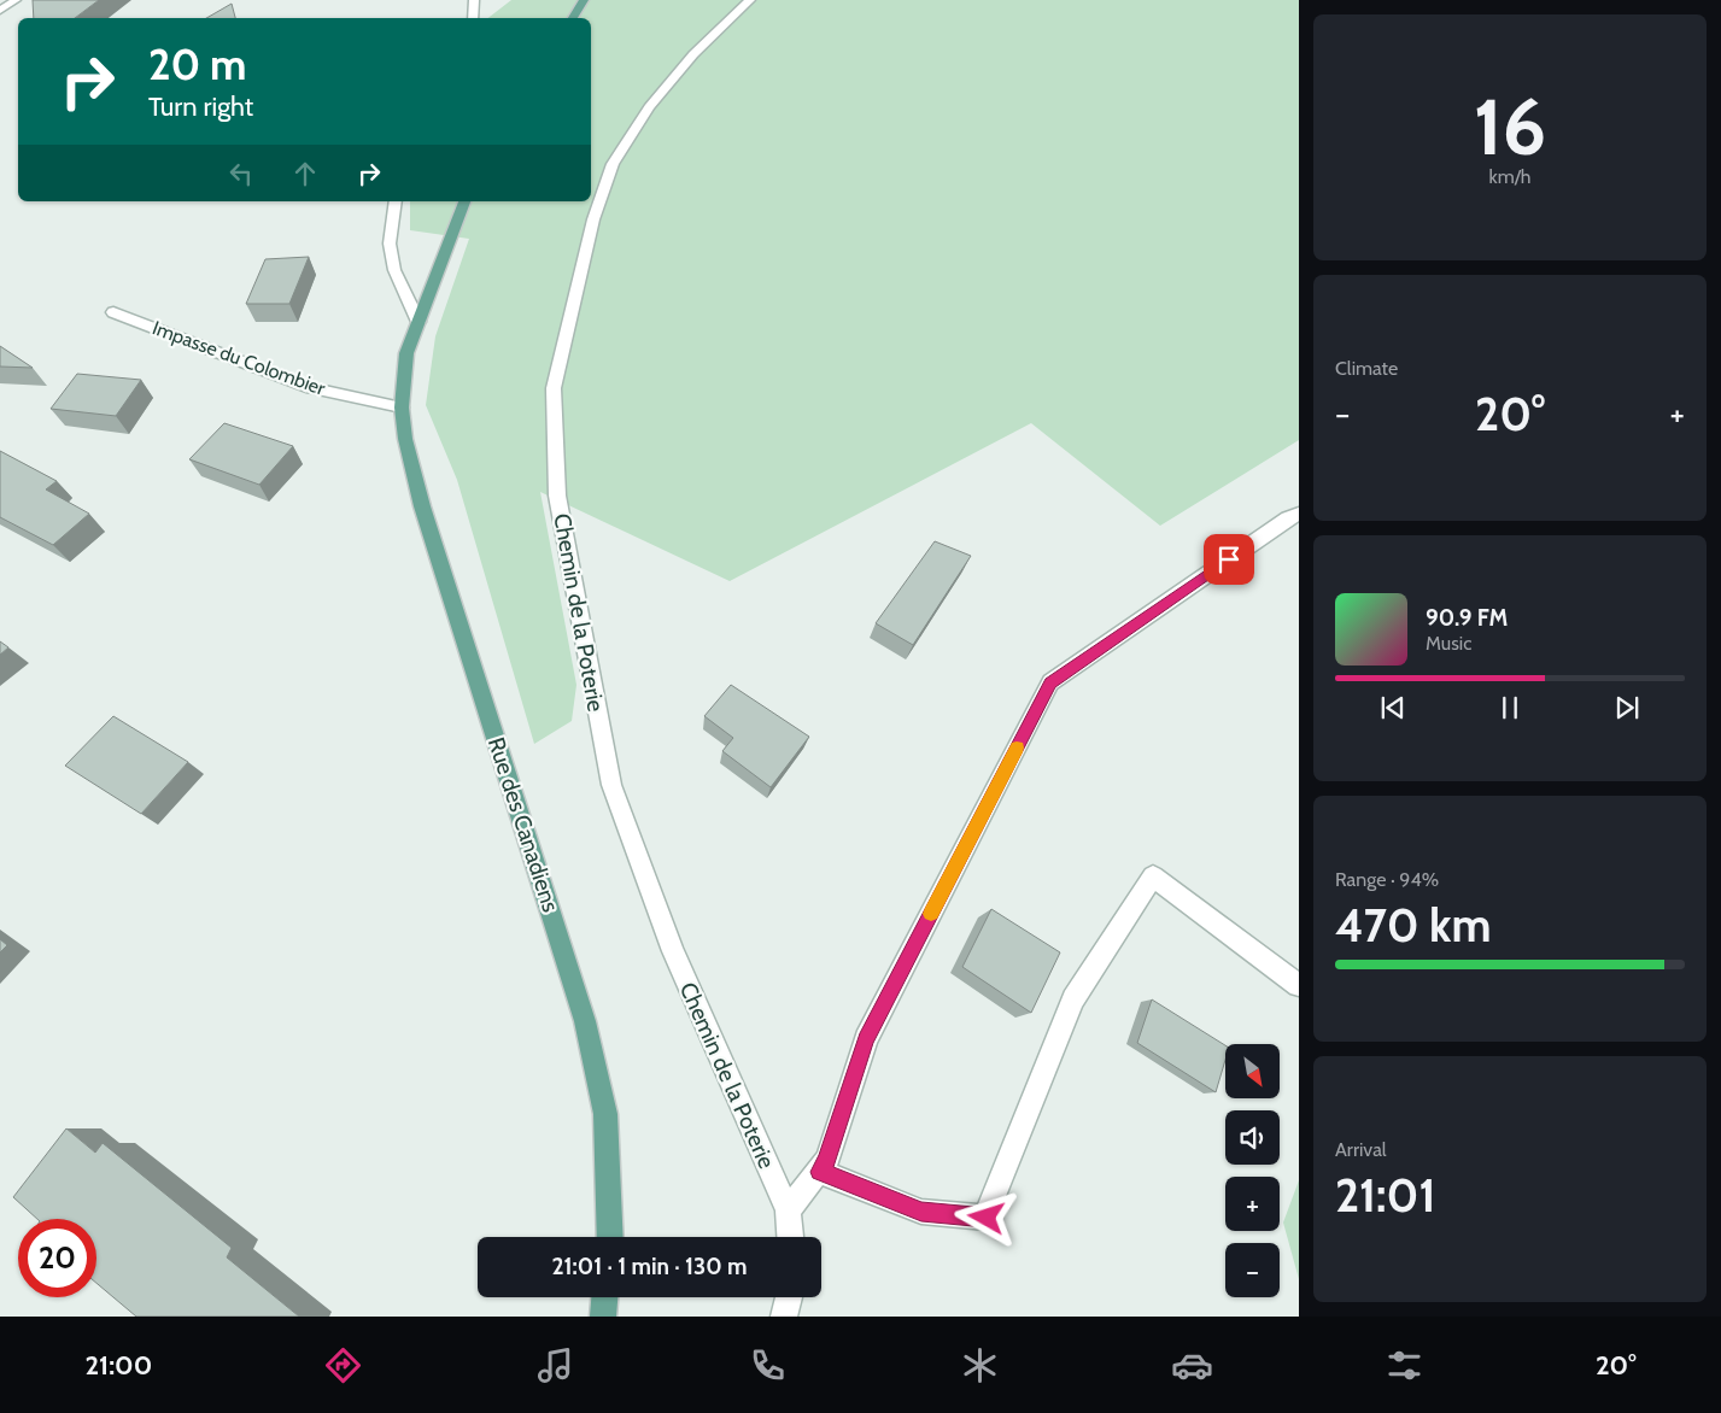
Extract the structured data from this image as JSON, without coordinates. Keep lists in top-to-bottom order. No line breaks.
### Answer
{"streets":{"main road":["Rue des Canadiens"],"street":["Impasse du Colombier","Chemin de la Poterie"]},"crossings":[["Impasse du Colombier","Rue des Canadiens"]],"north":"bottom right","page":{"tile":[["16","km/h"],"Climate",["Range · 94%","470 km"],["Arrival","21:01"]],"turn":["20 m","Turn right"],"heat":["−","20°","+"],"song":["90.9 FM","Music"],"map_buttons":["+","−"],"limit":"20","trip":"21:01 · 1 min · 130 m","tabs":["21:00","20°"]}}
